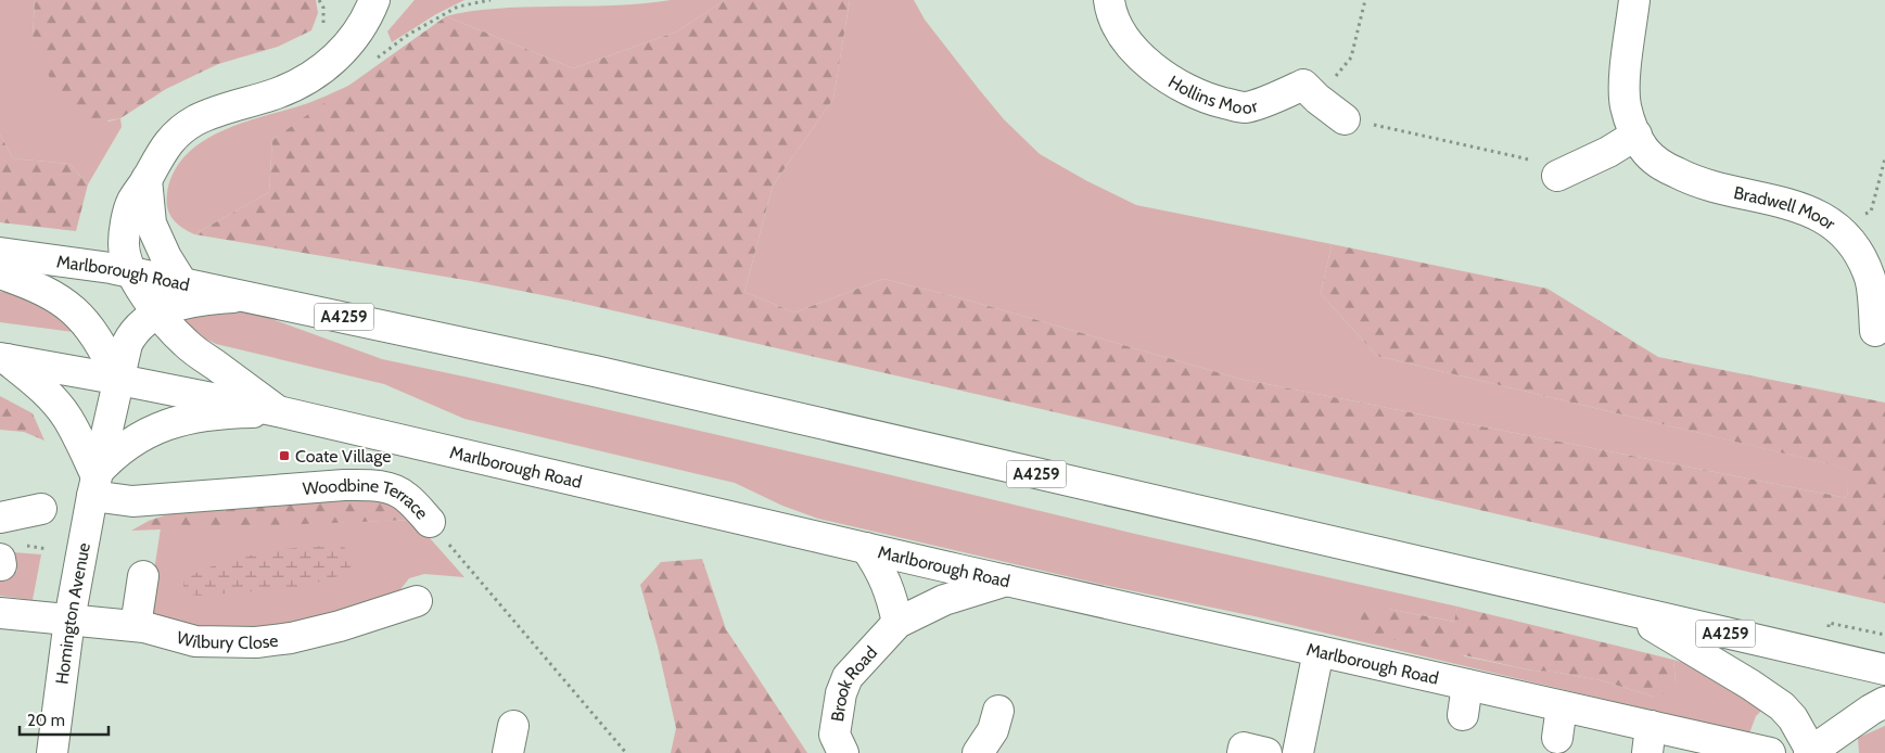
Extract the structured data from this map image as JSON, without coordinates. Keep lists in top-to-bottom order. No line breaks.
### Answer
{"streets":{"main road":["Hollins Moor","Bradwell Moor","Marlborough Road","A4259","Woodbine Terrace","Homington Avenue","Wilbury Close","Brook Road"]},"crossings":[["Marlborough Road","Homington Avenue"],["Marlborough Road","Brook Road"],["Woodbine Terrace","Homington Avenue"],["Homington Avenue","Wilbury Close"]],"places":{"transit":["Coate Village"]},"scale_bar":"20 m"}
